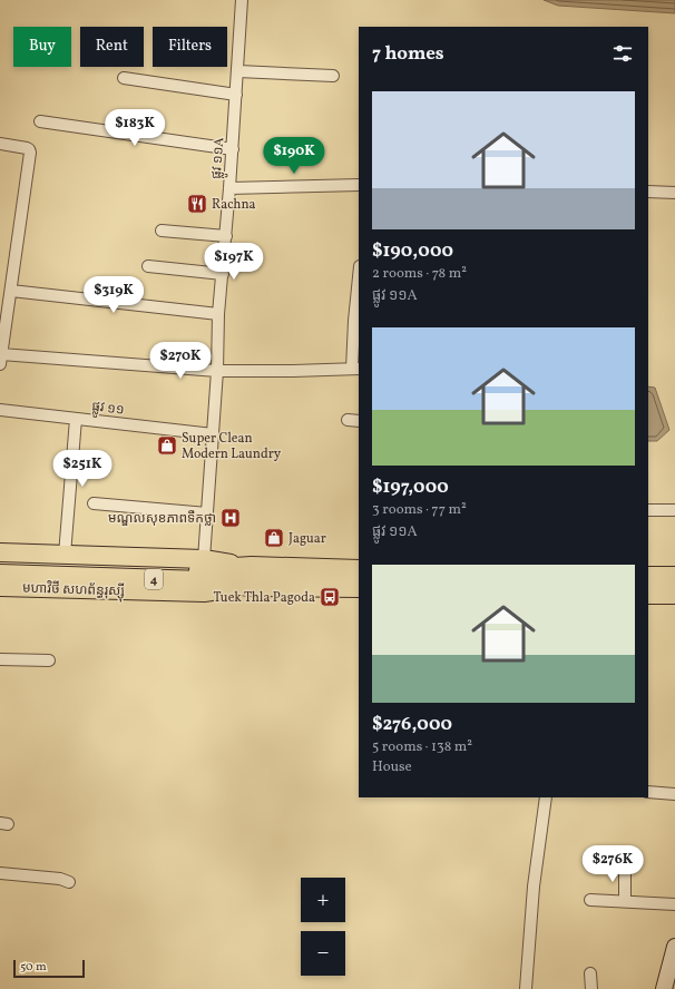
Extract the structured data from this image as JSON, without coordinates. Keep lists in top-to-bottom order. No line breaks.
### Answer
{"streets":{"highway":["4","មហាវិថី សហព័ន្ធរុស្ស៊ី"],"street":["ផ្លូវ ១១A","ផ្លូវ ១១"]},"crossings":[["ផ្លូវ ១១A","ផ្លូវ ១១"],["ផ្លូវ ១១A","មហាវិថី សហព័ន្ធរុស្ស៊ី"],["4","មហាវិថី សហព័ន្ធរុស្ស៊ី"]],"places":{"restaurant":["Rachna"],"shop":["Super Clean Modern Laundry","Jaguar"],"hospital":["មណ្ឌលសុខភាពទឹកថ្លា"],"bus stop":["Tuek Thla Pagoda"]},"scale_bar":"50 m","page":{"chip":["Buy","Rent","Filters"],"heading":"7 homes","list":[{"name":"$190,000","note":"2 rooms · 78 m² · ផ្លូវ ១១A"},{"name":"$197,000","note":"3 rooms · 77 m² · ផ្លូវ ១១A"},{"name":"$276,000","note":"5 rooms · 138 m² · House"}],"price":["$183K","$190K","$197K","$319K","$270K","$251K","$276K"],"map_buttons":["+","−"],"scale":"50 m"}}
